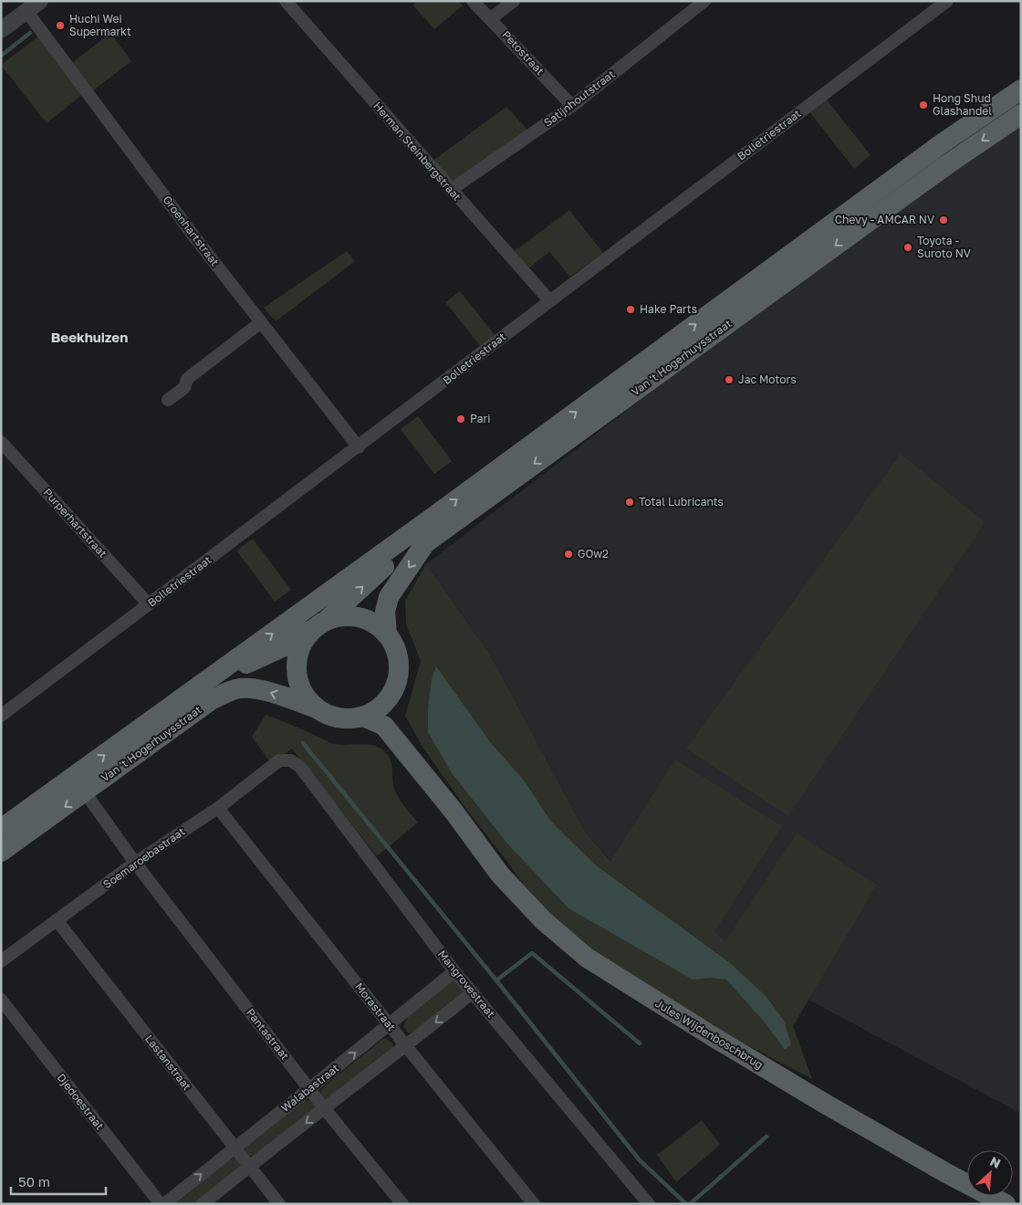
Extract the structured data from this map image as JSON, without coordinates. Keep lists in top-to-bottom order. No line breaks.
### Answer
{"streets":{"main road":["Van 't Hogerhuysstraat","Jules Wijdenboschbrug"],"street":["Petostraat","Satijnhoutstraat","Bolletriestraat","Herman Steinbergstraat","Groenhartstraat","Purperhartstraat","Soemaroebastraat","Mangrovestraat","Morastraat","Pantastraat","Lastanstraat","Walabastraat","Djedoestraat"]},"crossings":[["Petostraat","Satijnhoutstraat"],["Satijnhoutstraat","Herman Steinbergstraat"],["Bolletriestraat","Herman Steinbergstraat"],["Bolletriestraat","Groenhartstraat"],["Bolletriestraat","Purperhartstraat"],["Van 't Hogerhuysstraat","Pantastraat"],["Van 't Hogerhuysstraat","Jules Wijdenboschbrug"],["Soemaroebastraat","Mangrovestraat"],["Soemaroebastraat","Morastraat"],["Soemaroebastraat","Pantastraat"],["Soemaroebastraat","Lastanstraat"],["Mangrovestraat","Walabastraat"],["Morastraat","Walabastraat"],["Pantastraat","Walabastraat"],["Lastanstraat","Walabastraat"]],"districts":["Beekhuizen"],"places":["Huchi Wei Supermarkt","Hong Shud Glashandel","Chevy - AMCAR NV","Toyota - Suroto NV","Hake Parts","Jac Motors","Pari","Total Lubricants","GOw2"],"scale_bar":"50 m","north":"top right"}
